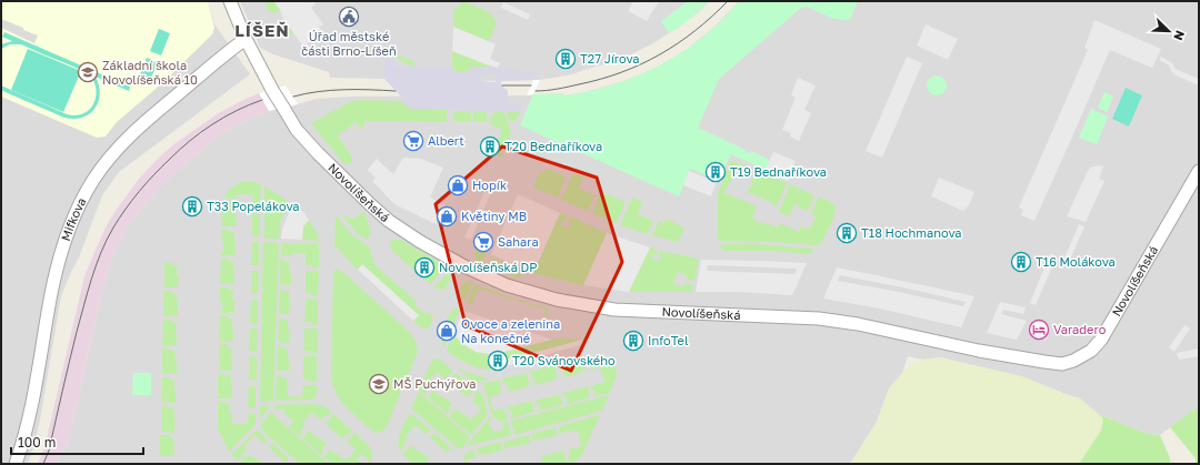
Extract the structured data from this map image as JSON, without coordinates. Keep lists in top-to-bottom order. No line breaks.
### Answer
{"streets":{"street":["Novolíšeňská","Mifkova"]},"crossings":[["Novolíšeňská","Mifkova"]],"districts":["LÍŠEŇ"],"places":{"public building":["Úřad městské části Brno-Líšeň"],"building":["T27 Jírova","T20 Bednaříkova","T19 Bednaříkova","T33 Popelákova","T18 Hochmanova","T16 Molákova","Novolíšeňská DP","InfoTel","T20 Svánovského"],"school or university":["Základní škola Novolíšeňská 10","MŠ Puchýřova"],"supermarket":["Albert","Sahara"],"shop":["Hopík","Květiny MB","Ovoce a zelenina Na konečné"],"hotel":["Varadero"]},"scale_bar":"100 m","north":"bottom right"}
